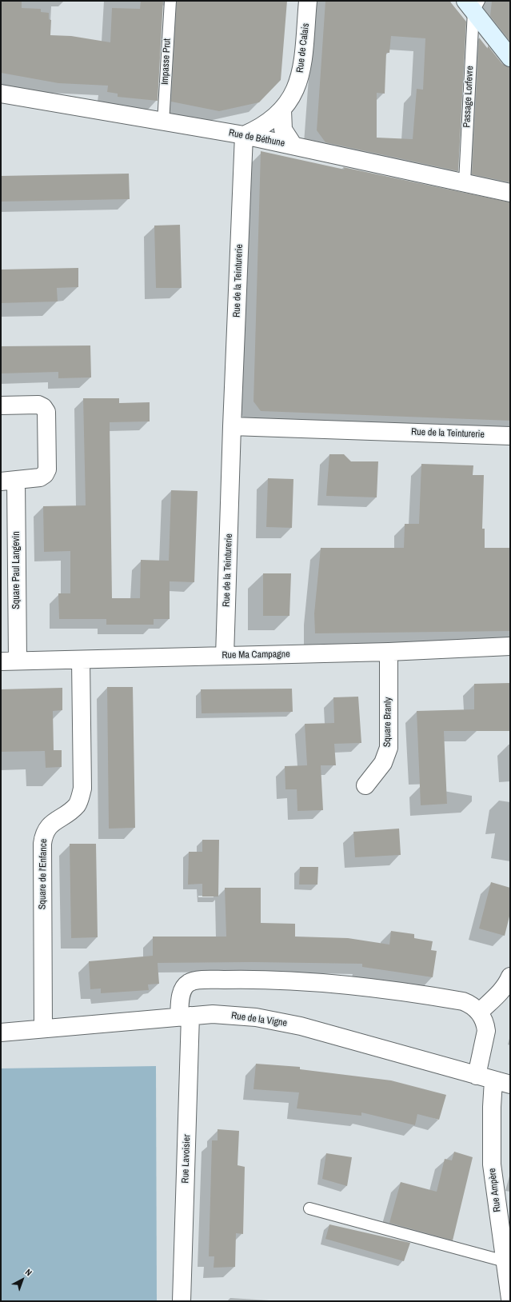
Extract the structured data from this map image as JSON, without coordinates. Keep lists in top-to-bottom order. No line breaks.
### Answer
{"streets":{"street":["Rue de Calais","Rue de Béthune","Rue de la Teinturerie","Square Paul Langevin","Rue Ma Campagne","Square Branly","Square de l'Enfance","Rue de la Vigne","Rue Lavoisier","Rue Ampère"],"lane":["Impasse Prut","Passage Lorfevre"]},"crossings":[["Rue de Calais","Rue de Béthune"],["Rue de Calais","Rue de la Teinturerie"],["Impasse Prut","Rue de Béthune"],["Passage Lorfevre","Rue de Béthune"],["Rue de Béthune","Rue de la Teinturerie"],["Rue de la Teinturerie","Rue Ma Campagne"],["Square Paul Langevin","Rue Ma Campagne"],["Rue Ma Campagne","Square Branly"],["Rue Ma Campagne","Square de l'Enfance"],["Square de l'Enfance","Rue de la Vigne"],["Rue de la Vigne","Rue Lavoisier"],["Rue de la Vigne","Rue Ampère"]],"north":"top right"}
